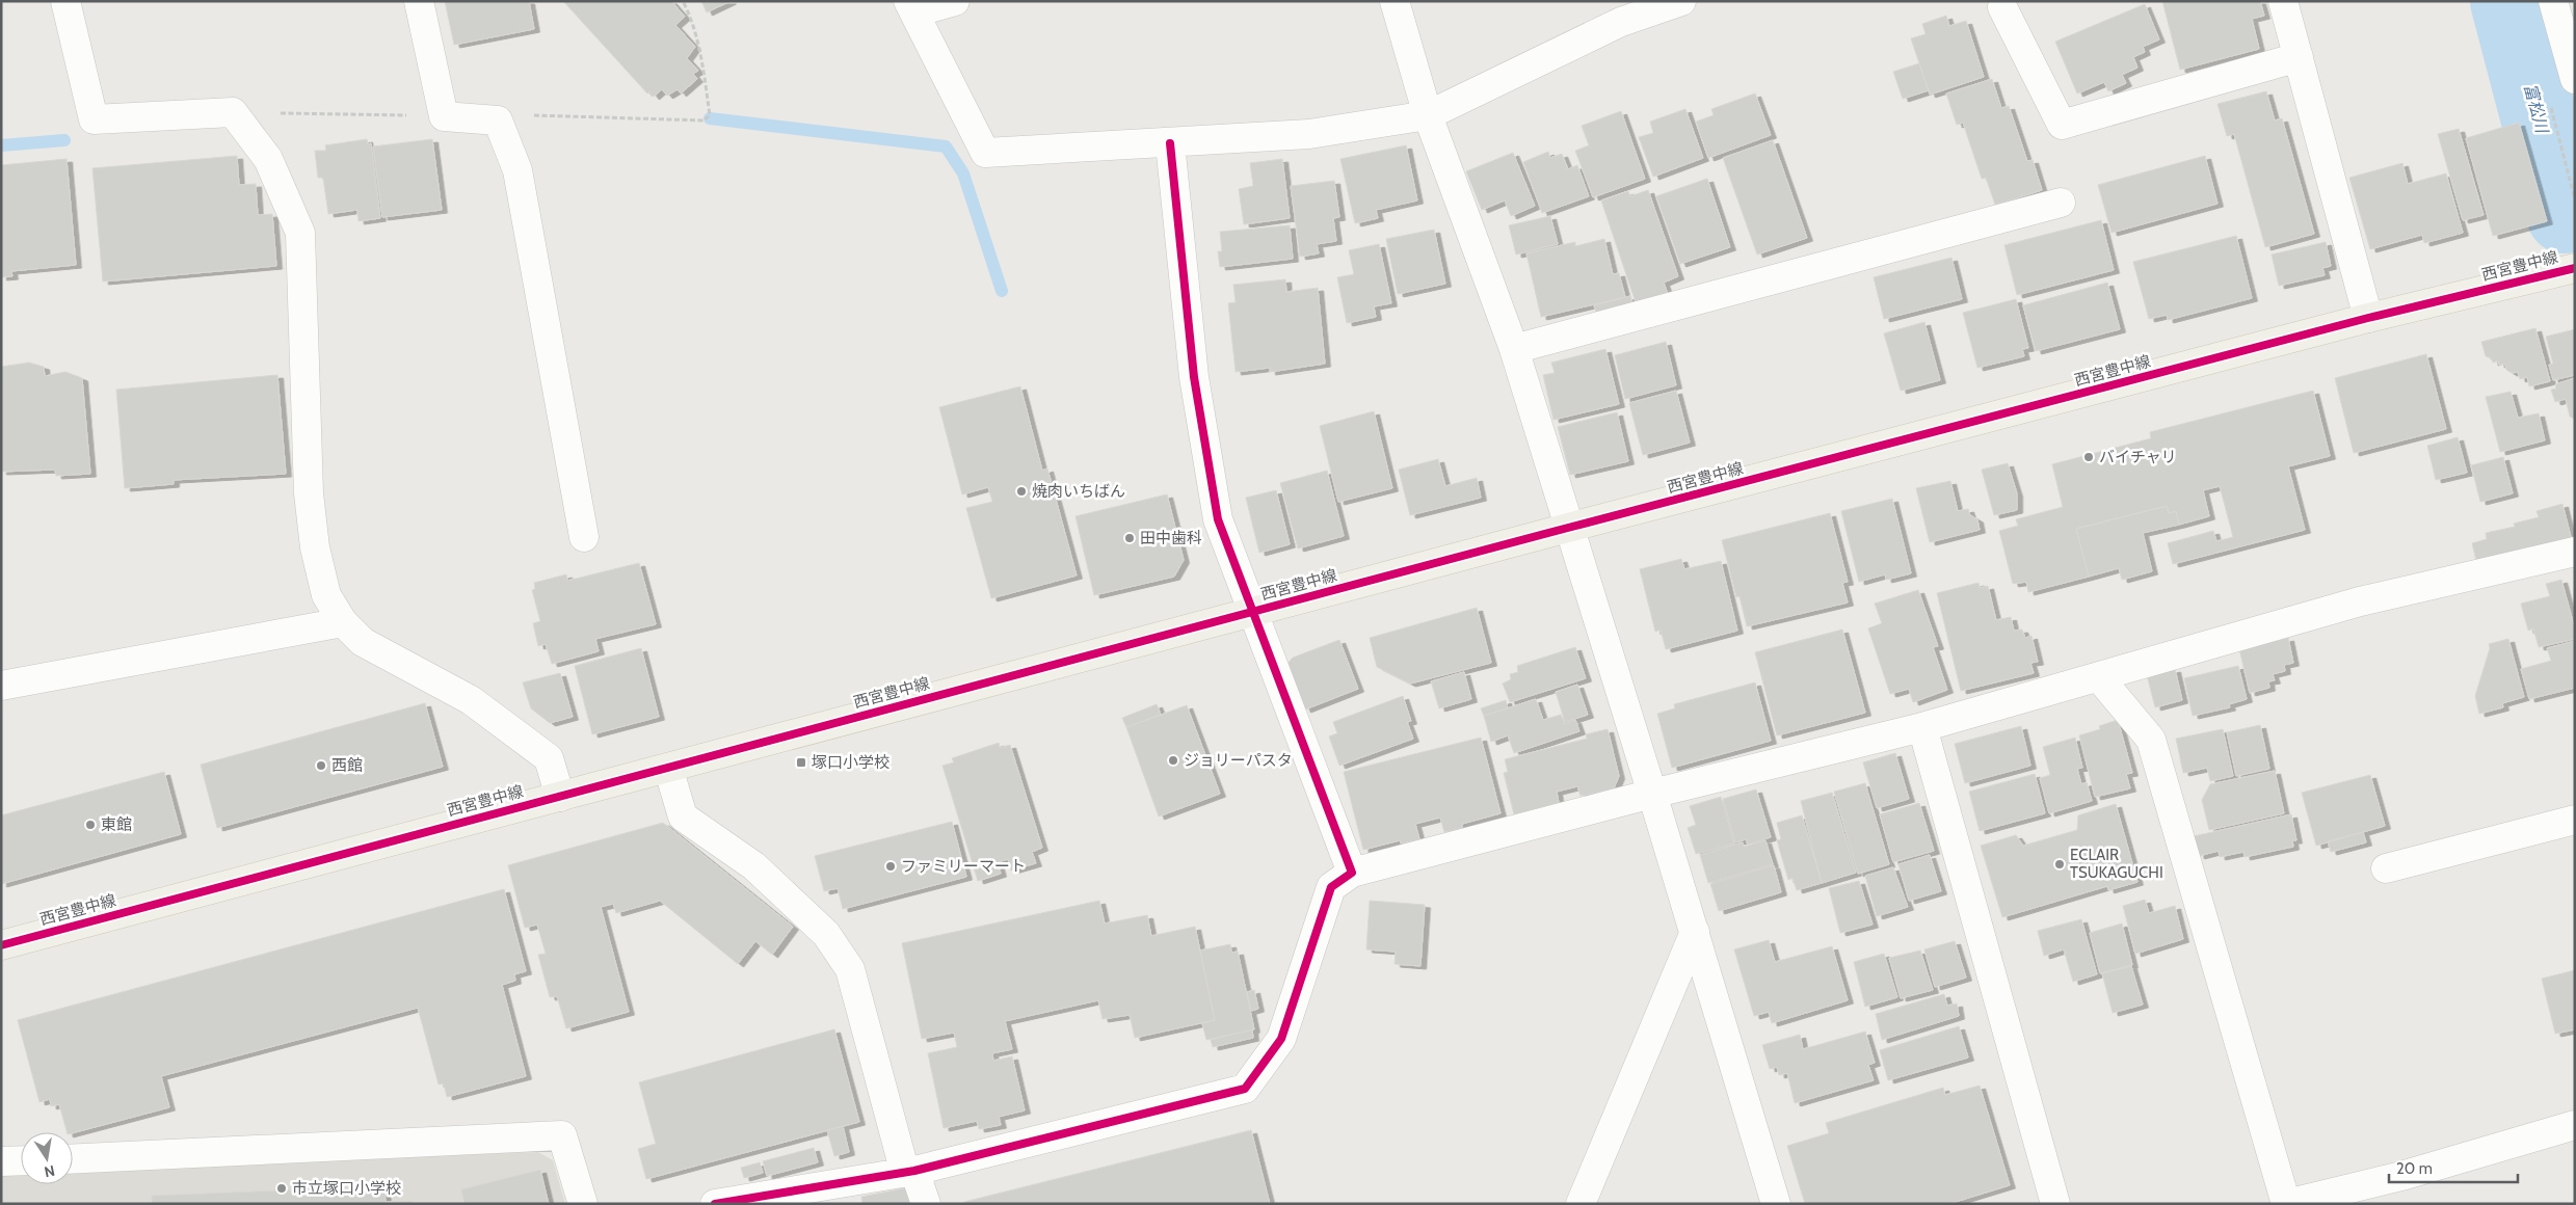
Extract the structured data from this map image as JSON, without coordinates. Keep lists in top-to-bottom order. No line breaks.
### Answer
{"streets":{"main road":["西宮豊中線"]},"water":["富松川"],"places":{"other":["バイチャリ","焼肉いちばん","田中歯科","ジョリーパスタ","西館","東館","ECLAIR TSUKAGUCHI","ファミリーマート","市立塚口小学校"],"transit":["塚口小学校"]},"scale_bar":"20 m","north":"bottom"}
